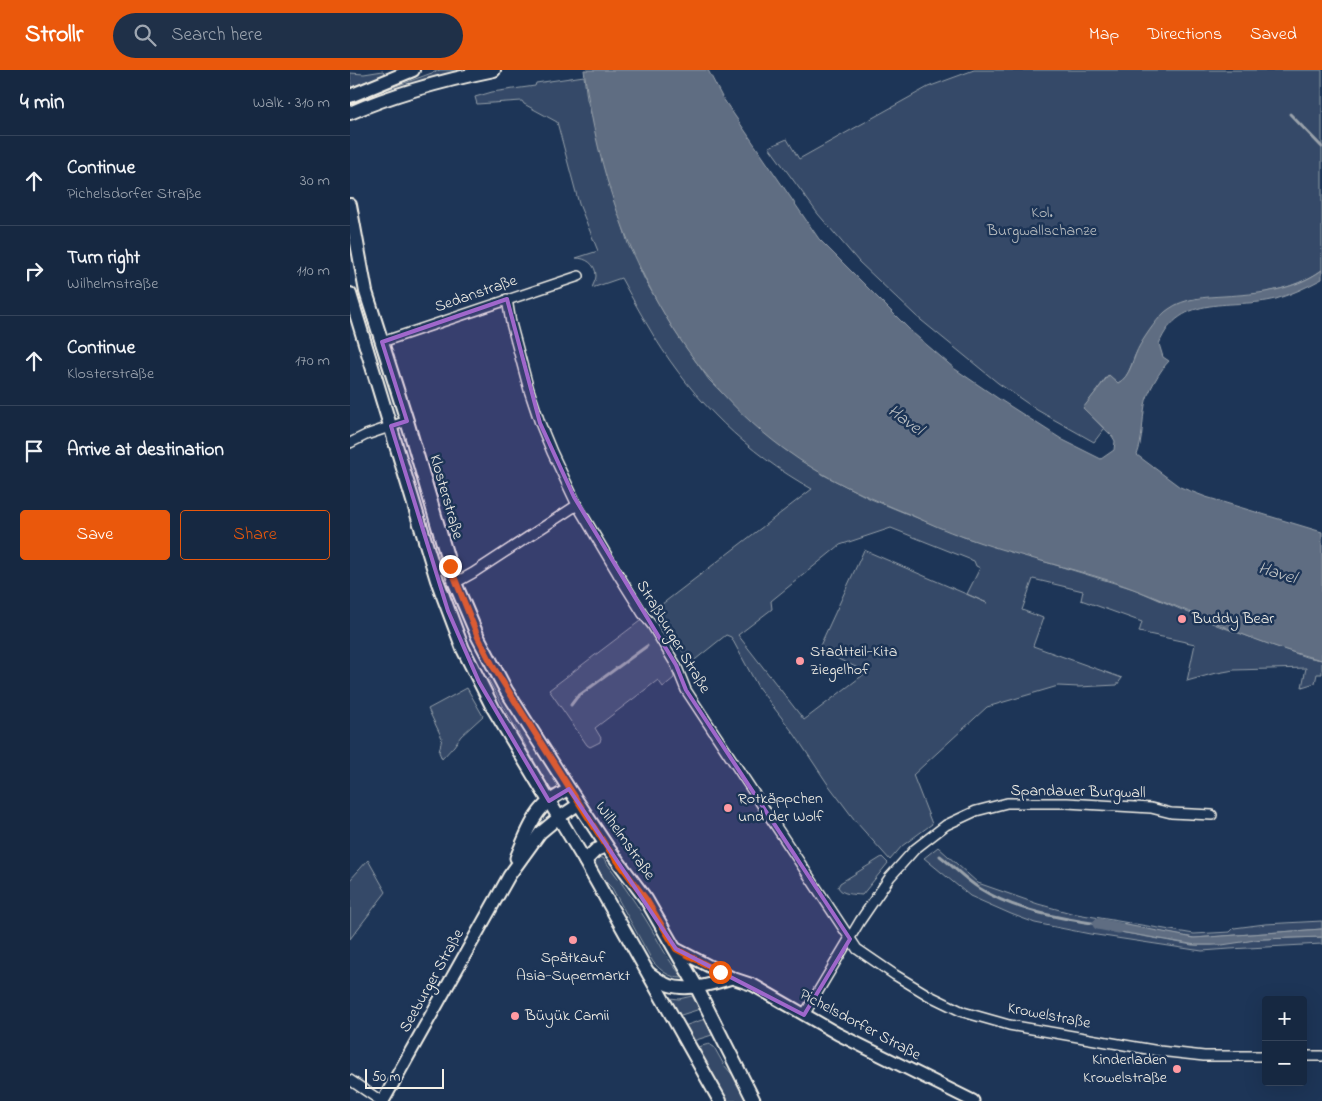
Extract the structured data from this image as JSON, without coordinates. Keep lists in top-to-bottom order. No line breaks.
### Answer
{"streets":{"main road":["Klosterstraße","Wilhelmstraße"],"street":["Sedanstraße","Straßburger Straße","Spandauer Burgwall","Seeburger Straße","Krowelstraße","Pichelsdorfer Straße"]},"crossings":[["Sedanstraße","Klosterstraße"],["Sedanstraße","Straßburger Straße"],["Klosterstraße","Wilhelmstraße"],["Klosterstraße","Seeburger Straße"],["Straßburger Straße","Spandauer Burgwall"],["Straßburger Straße","Krowelstraße"],["Spandauer Burgwall","Krowelstraße"],["Spandauer Burgwall","Pichelsdorfer Straße"],["Wilhelmstraße","Seeburger Straße"],["Wilhelmstraße","Pichelsdorfer Straße"]],"water":["Havel"],"parks":["Kol. Burgwallschanze"],"places":["Buddy Bear","Stadtteil-Kita Ziegelhof","Rotkäppchen und der Wolf","Spätkauf Asia-Supermarkt","Büyük Camii","Kinderladen Krowelstraße"],"scale_bar":"50 m","page":{"header":"Strollr","search":"Search here","nav":["Map","Directions","Saved"],"heading":["4 min","Walk · 310 m"],"list":[["Continue","Pichelsdorfer Straße","30 m"],["Turn right","Wilhelmstraße","110 m"],["Continue","Klosterstraße","170 m"],"Arrive at destination"],"buttons":["Save","Share"],"map_buttons":["+","−"],"scale":"50 m"}}
